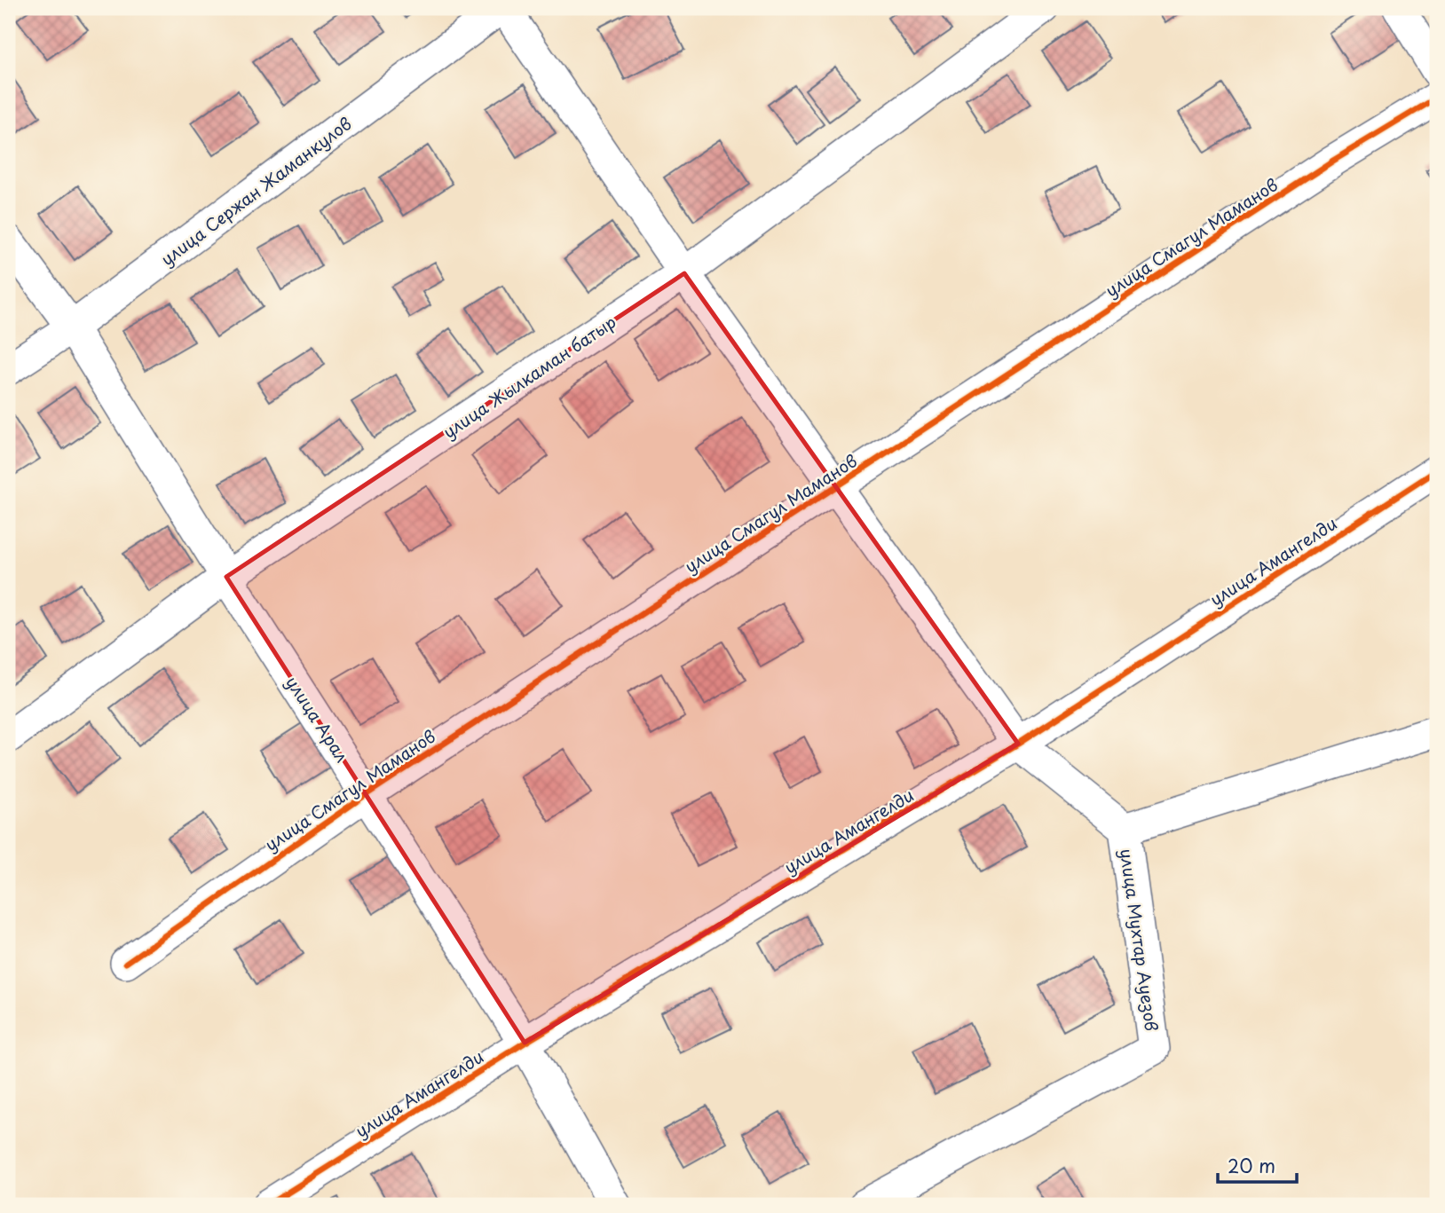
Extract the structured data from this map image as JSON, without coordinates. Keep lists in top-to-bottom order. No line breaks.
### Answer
{"streets":{"street":["улица Сержан Жаманкулов","улица Смагул Маманов","улица Жылкаман батыр","улица Амангелди","улица Арал","улица Мухтар Ауезов"]},"crossings":[["улица Сержан Жаманкулов","улица Арал"],["улица Смагул Маманов","улица Арал"],["улица Жылкаман батыр","улица Арал"],["улица Амангелди","улица Арал"]],"scale_bar":"20 m"}
